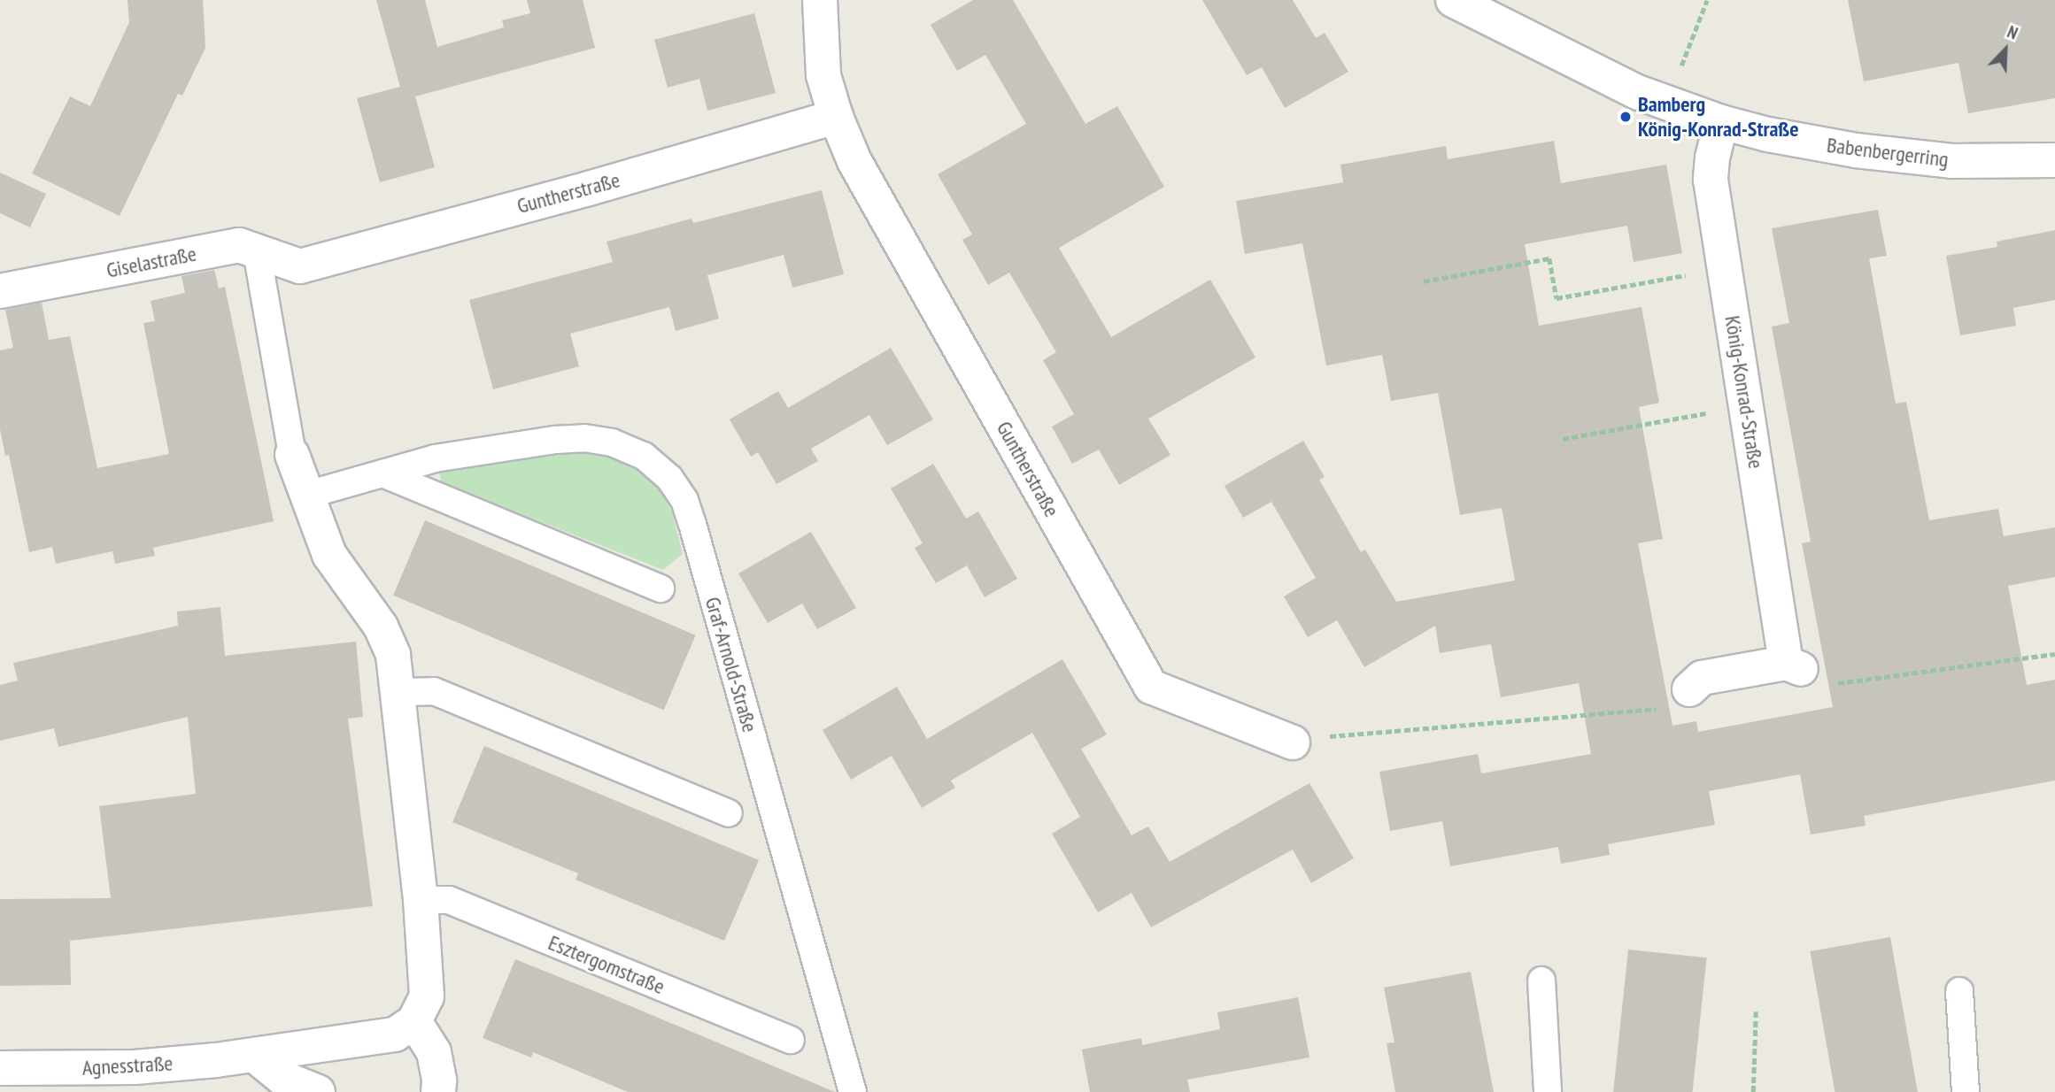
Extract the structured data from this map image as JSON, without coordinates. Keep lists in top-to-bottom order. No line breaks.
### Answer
{"streets":{"street":["Babenbergerring","Guntherstraße","Giselastraße","König-Konrad-Straße","Agnesstraße"],"lane":["Graf-Arnold-Straße","Esztergomstraße"]},"crossings":[["Babenbergerring","König-Konrad-Straße"],["Guntherstraße","Giselastraße"]],"places":["Bamberg König-Konrad-Straße"],"north":"top right"}
